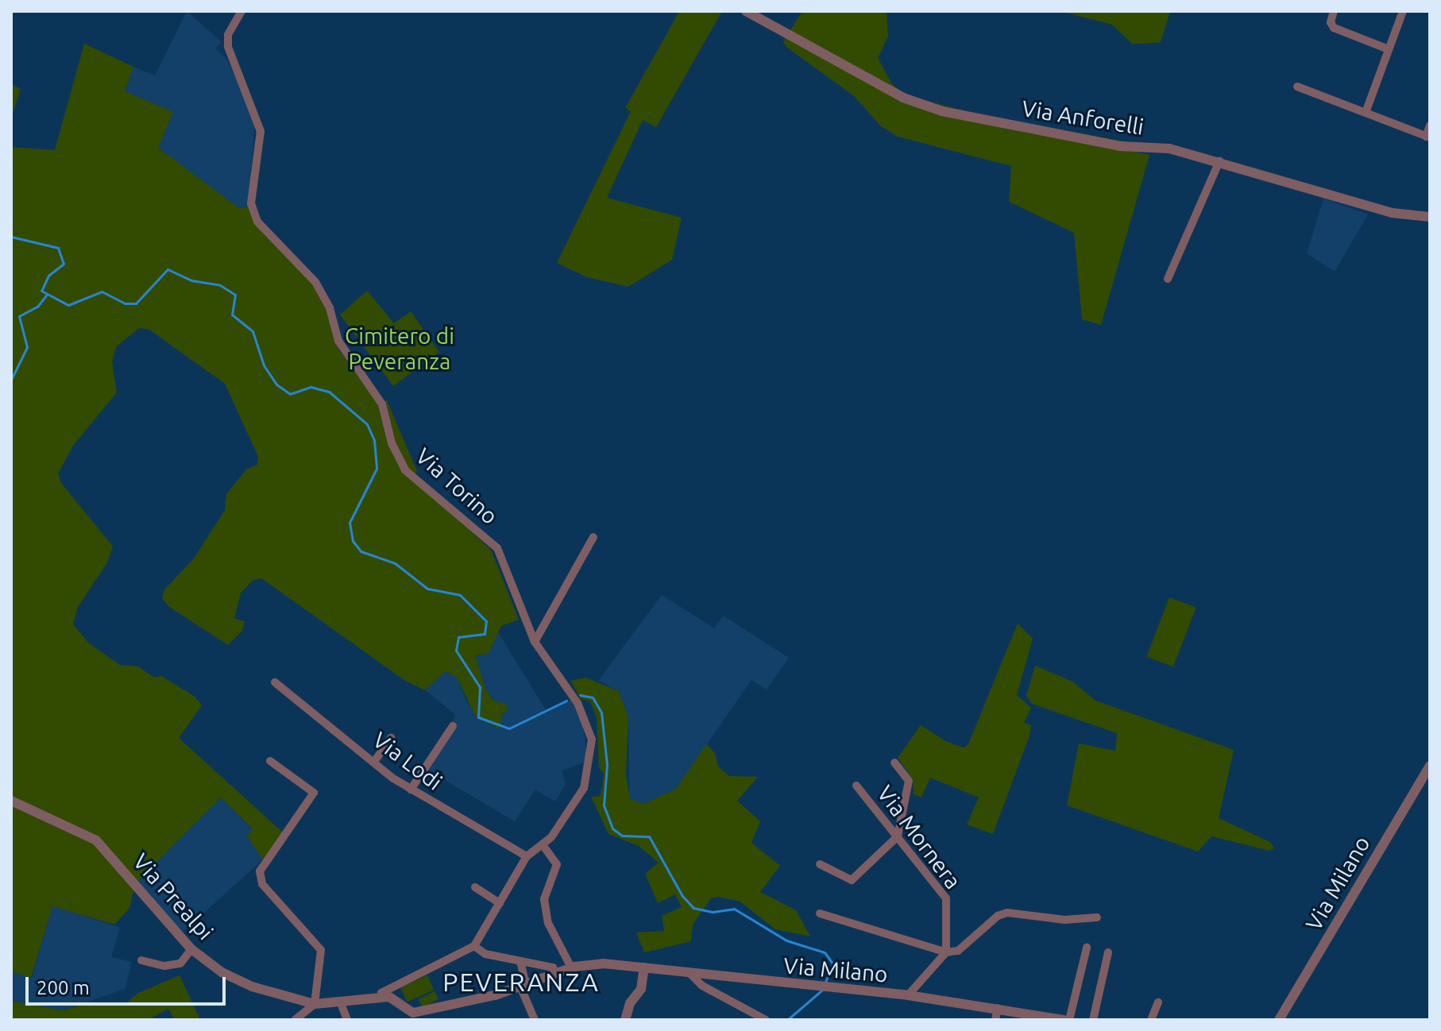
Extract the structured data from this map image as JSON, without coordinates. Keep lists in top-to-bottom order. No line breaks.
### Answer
{"streets":{"street":["Via Anforelli","Via Torino","Via Lodi","Via Mornera","Via Milano","Via Prealpi"]},"districts":["PEVERANZA"],"parks":["Cimitero di Peveranza"],"scale_bar":"200 m"}
